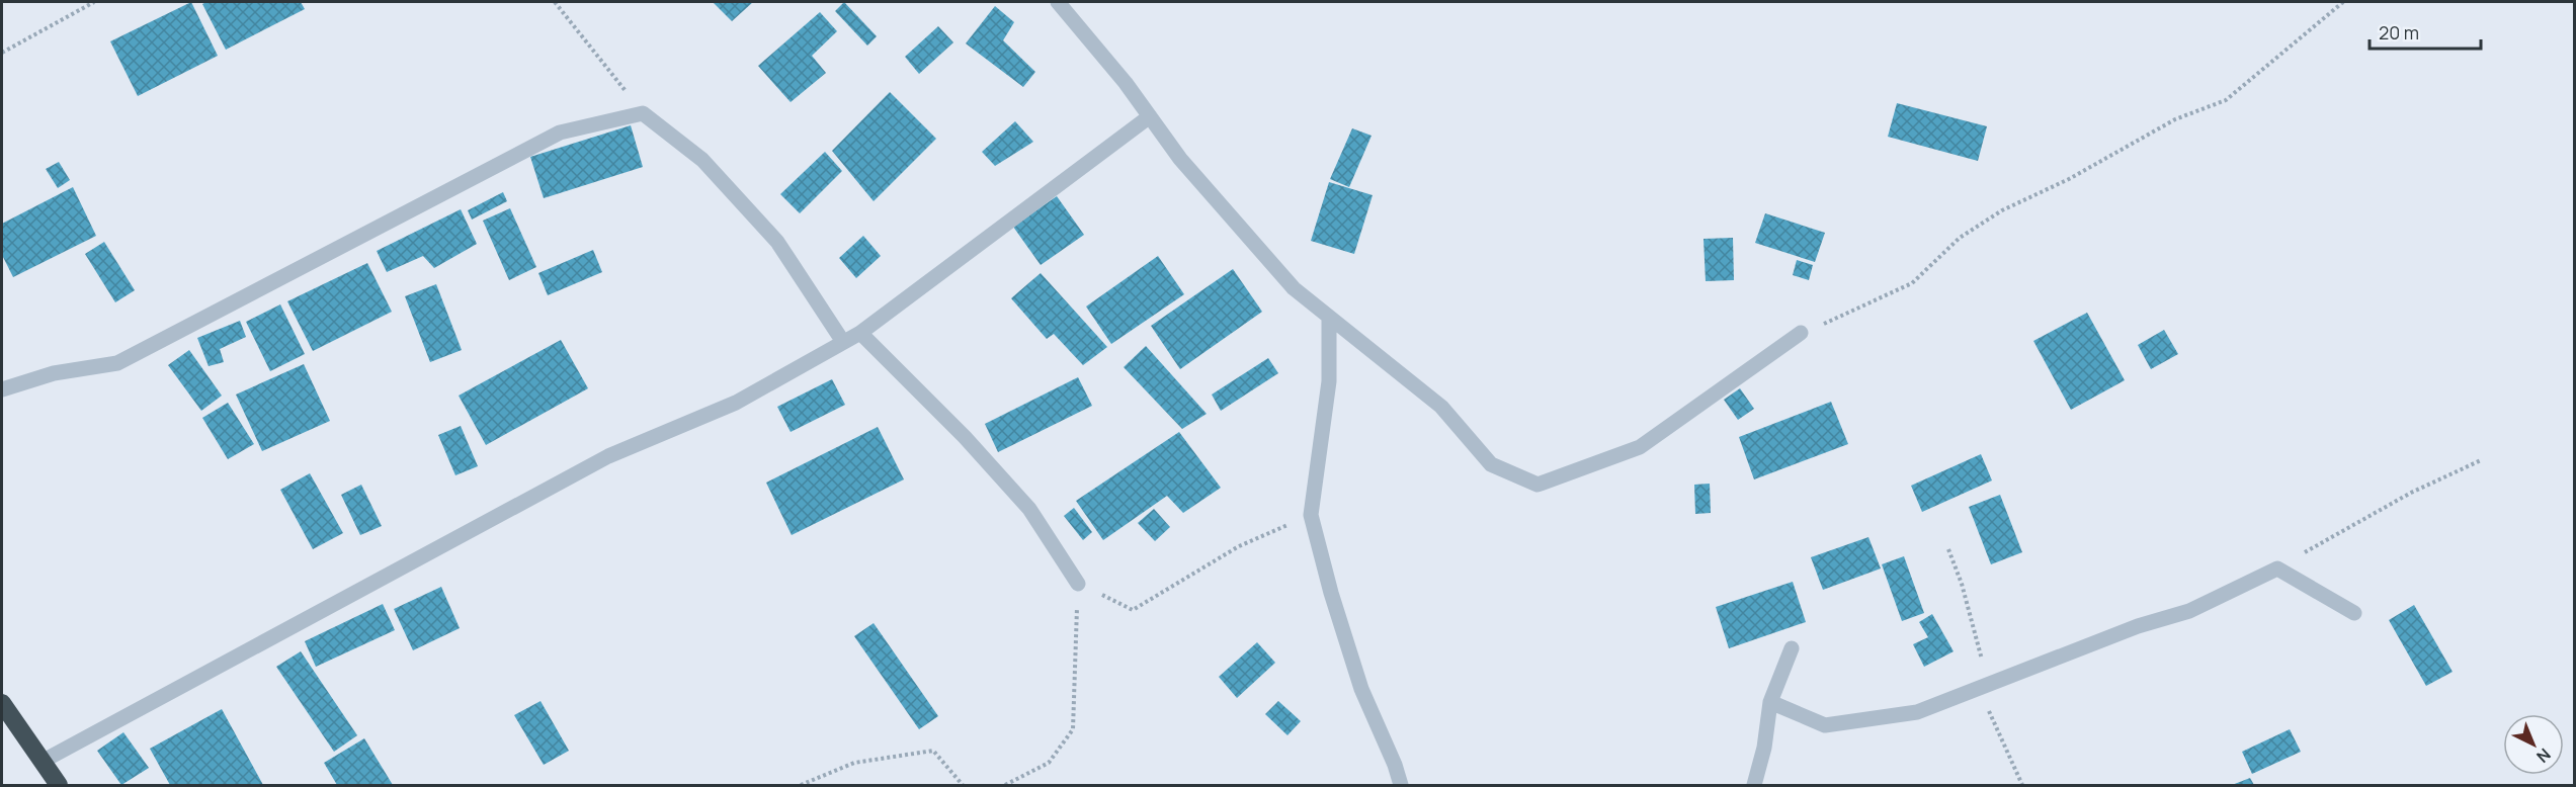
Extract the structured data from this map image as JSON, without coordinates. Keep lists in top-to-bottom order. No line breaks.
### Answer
{"scale_bar":"20 m","north":"bottom right"}
